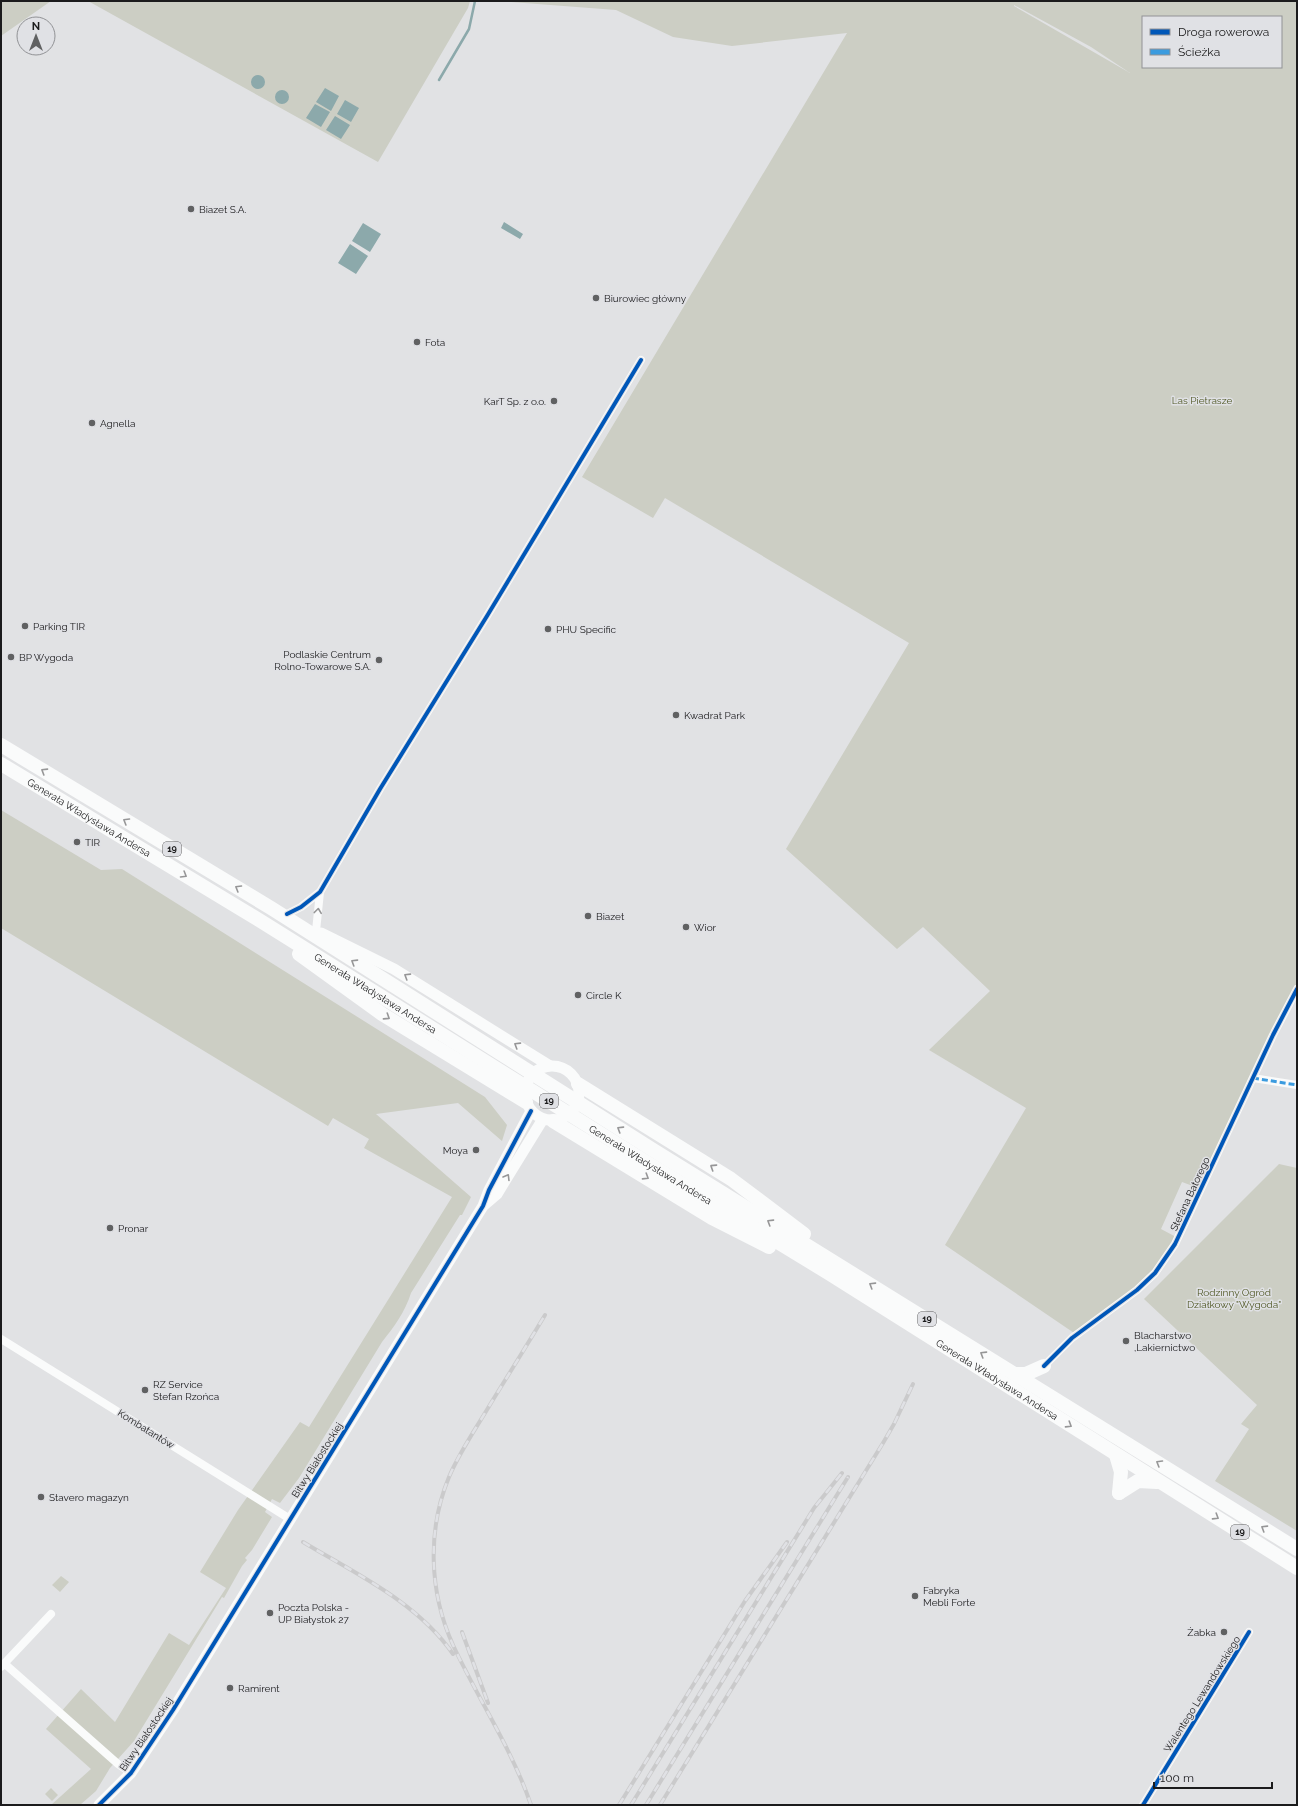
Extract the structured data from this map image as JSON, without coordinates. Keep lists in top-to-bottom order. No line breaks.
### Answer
{"streets":{"highway":["Generała Władysława Andersa","19"],"street":["Stefana Batorego","Kombatantów","Bitwy Białostockiej","Walentego Lewandowskiego"]},"crossings":[["Kombatantów","Bitwy Białostockiej"]],"parks":["Las Pietrasze","Rodzinny Ogród Działkowy \"Wygoda\""],"places":["Biazet S.A.","Biurowiec główny","Fota","KarT Sp. z o.o.","Agnella","Parking TIR","PHU Specific","BP Wygoda","Podlaskie Centrum Rolno-Towarowe S.A.","Kwadrat Park","TIR","Biazet","Wior","Circle K","Moya","Pronar","Blacharstwo ,Lakiernictwo","RZ Service Stefan Rzońca","Stavero magazyn","Fabryka Mebli Forte","Poczta Polska - UP Białystok 27","Żabka","Ramirent"],"legend":["Droga rowerowa","Ścieżka"],"scale_bar":"100 m","north":"top"}
